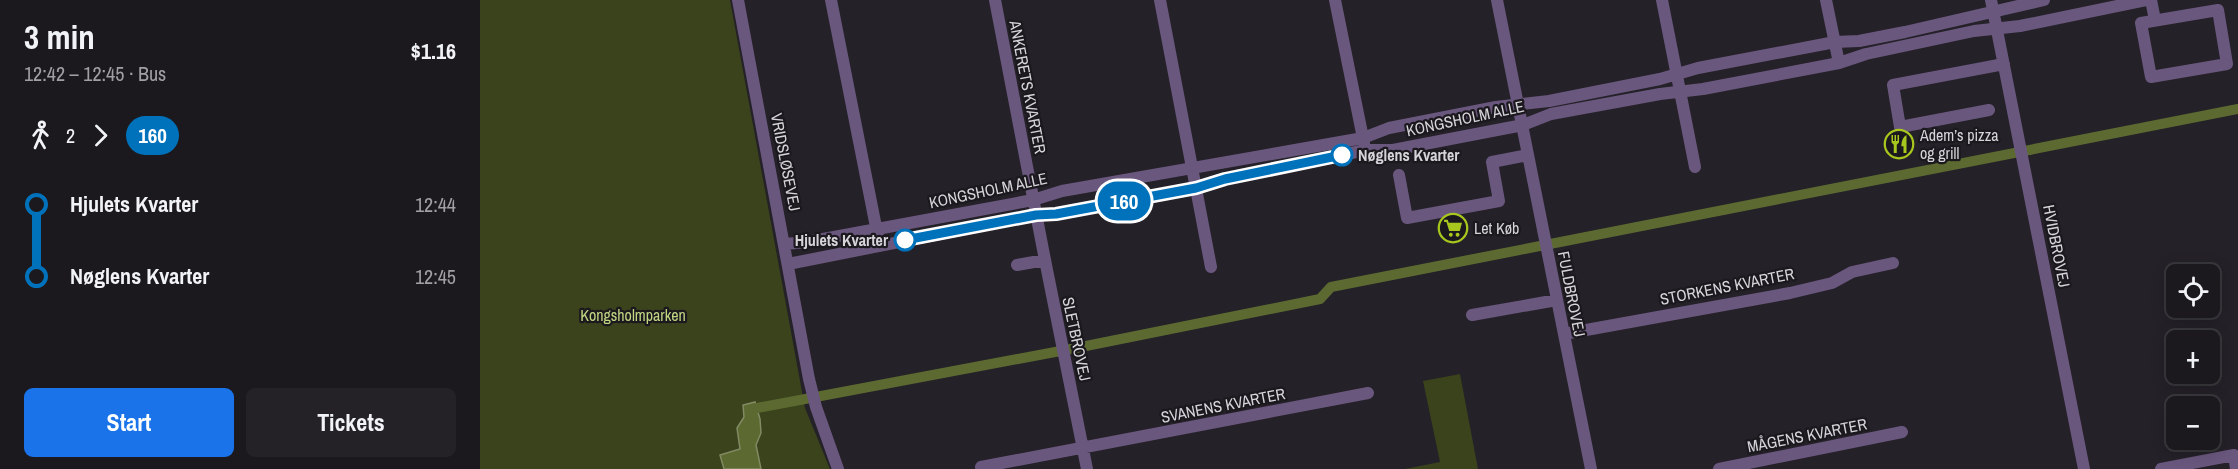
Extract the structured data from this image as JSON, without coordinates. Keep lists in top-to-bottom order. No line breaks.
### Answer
{"streets":{"street":["ANKERETS KVARTER","KONGSHOLM ALLE","VRIDSLØSEVEJ","HVIDBROVEJ","STORKENS KVARTER","FULDBROVEJ","SLETBROVEJ","SVANENS KVARTER","MÅGENS KVARTER"]},"crossings":[["ANKERETS KVARTER","KONGSHOLM ALLE"],["ANKERETS KVARTER","SLETBROVEJ"],["KONGSHOLM ALLE","VRIDSLØSEVEJ"],["KONGSHOLM ALLE","HVIDBROVEJ"],["KONGSHOLM ALLE","FULDBROVEJ"],["KONGSHOLM ALLE","SLETBROVEJ"],["STORKENS KVARTER","FULDBROVEJ"],["SLETBROVEJ","SVANENS KVARTER"]],"parks":["Kongsholmparken"],"places":{"restaurant":["Adem’s pizza og grill"],"other":["Nøglens Kvarter","Hjulets Kvarter"],"supermarket":["Let Køb"]},"lines":["bus line 160"],"page":{"heading":["3 min","12:42 – 12:45 · Bus","$1.16"],"on_map":"160","legs":["2","160"],"list":[{"name":"Hjulets Kvarter","value":"12:44"},{"name":"Nøglens Kvarter","value":"12:45"}],"map_buttons":["+","−"],"buttons":["Start","Tickets"]}}
